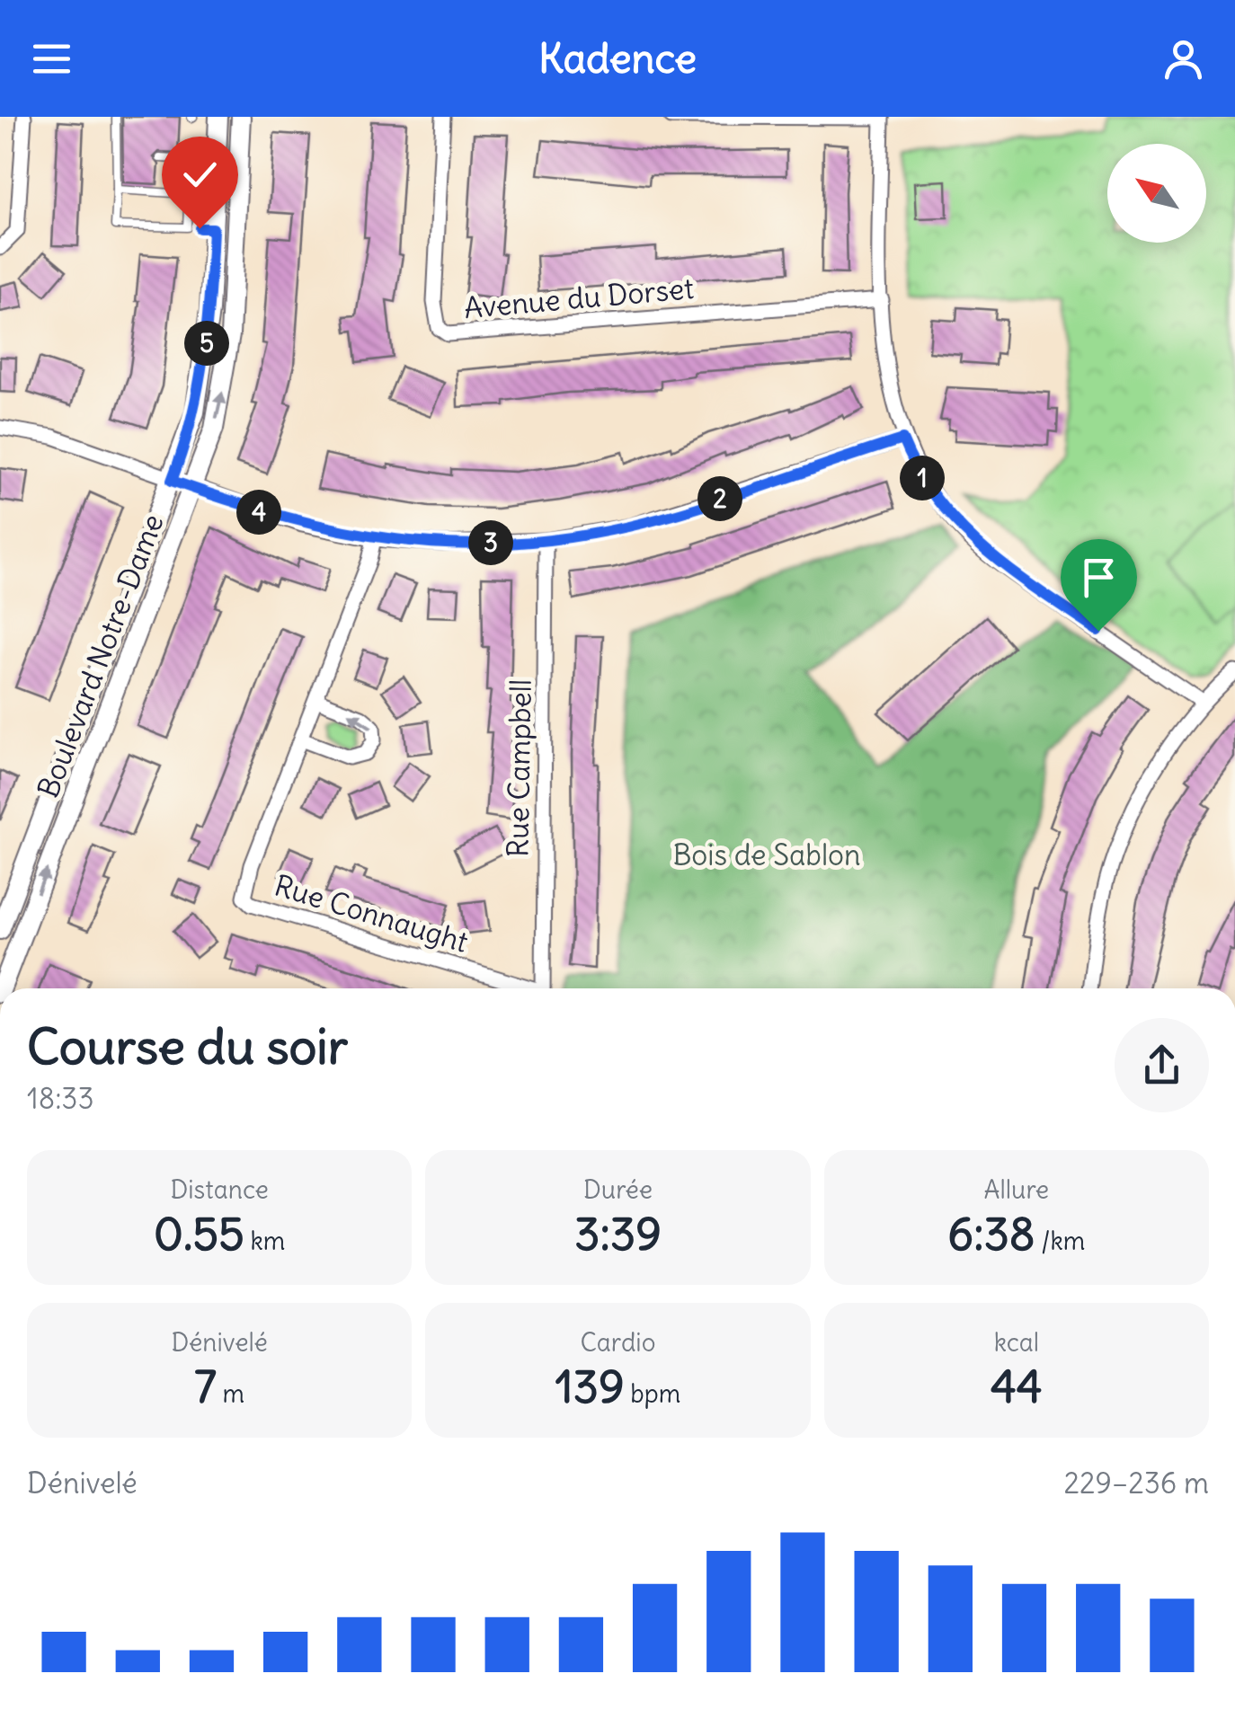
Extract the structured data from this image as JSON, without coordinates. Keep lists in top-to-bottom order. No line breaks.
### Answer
{"streets":{"street":["Avenue du Dorset","Boulevard Notre-Dame","Rue Campbell","Rue Connaught"]},"parks":["Bois de Sablon"],"north":"top left","page":{"header":"Kadence","pins":["5","1","2","4","3"],"heading":["Course du soir","18:33"],"stats":[["Distance","0.55 km"],["Durée","3:39"],["Allure","6:38 /km"],["Dénivelé","7 m"],["Cardio","139 bpm"],["kcal","44"]],"chart":["Dénivelé","229–236 m"]}}
